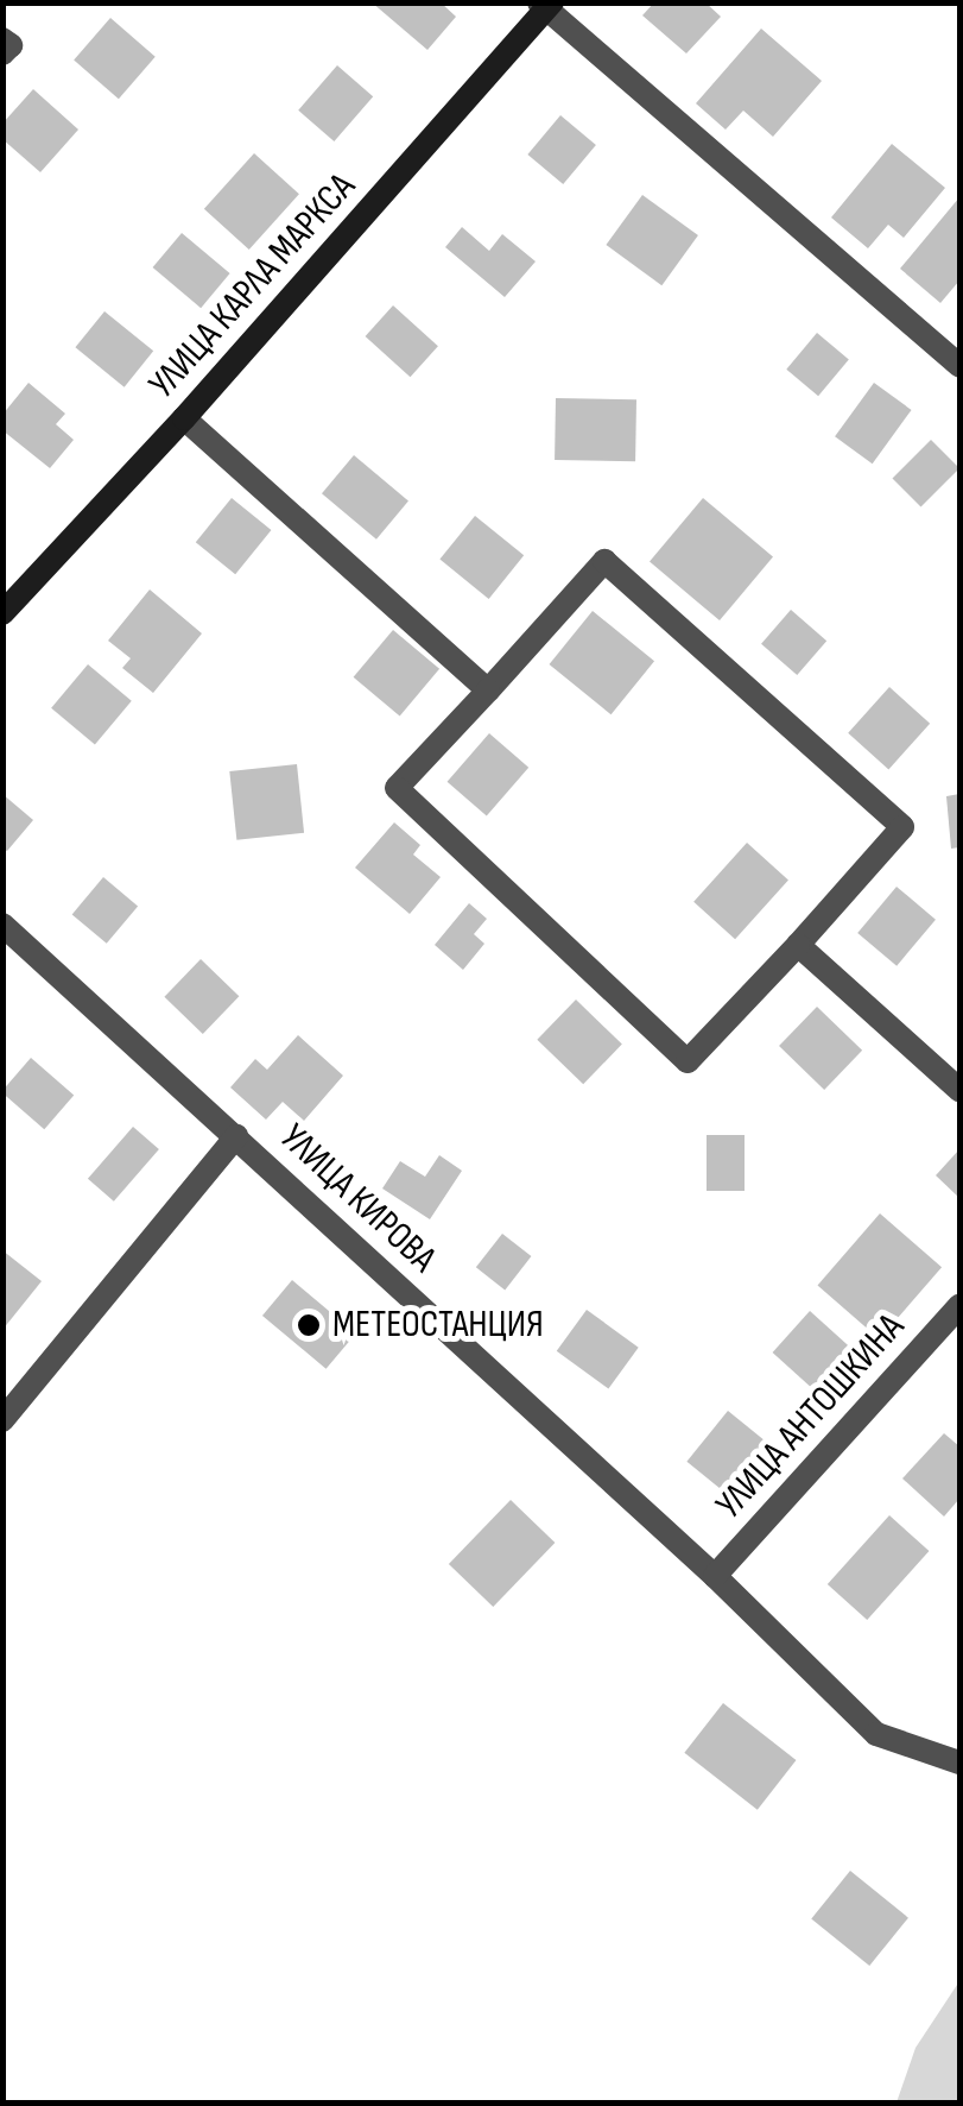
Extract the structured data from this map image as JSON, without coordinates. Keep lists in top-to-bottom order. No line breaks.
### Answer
{"streets":{"street":["УЛИЦА КАРЛА МАРКСА","УЛИЦА КИРОВА","УЛИЦА АНТОШКИНА"]},"crossings":[["УЛИЦА КИРОВА","УЛИЦА АНТОШКИНА"]],"places":["МЕТЕОСТАНЦИЯ"]}
